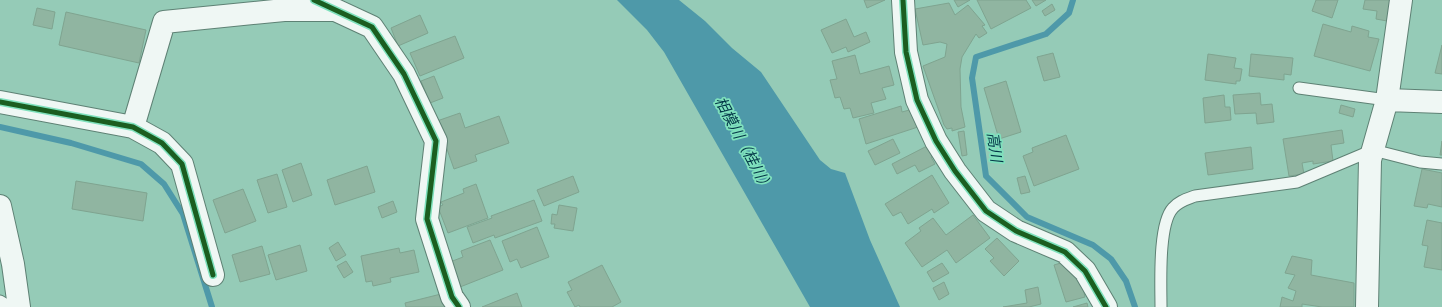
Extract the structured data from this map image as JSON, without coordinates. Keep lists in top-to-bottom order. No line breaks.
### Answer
{"water":["相模川（桂川）","高川"]}
